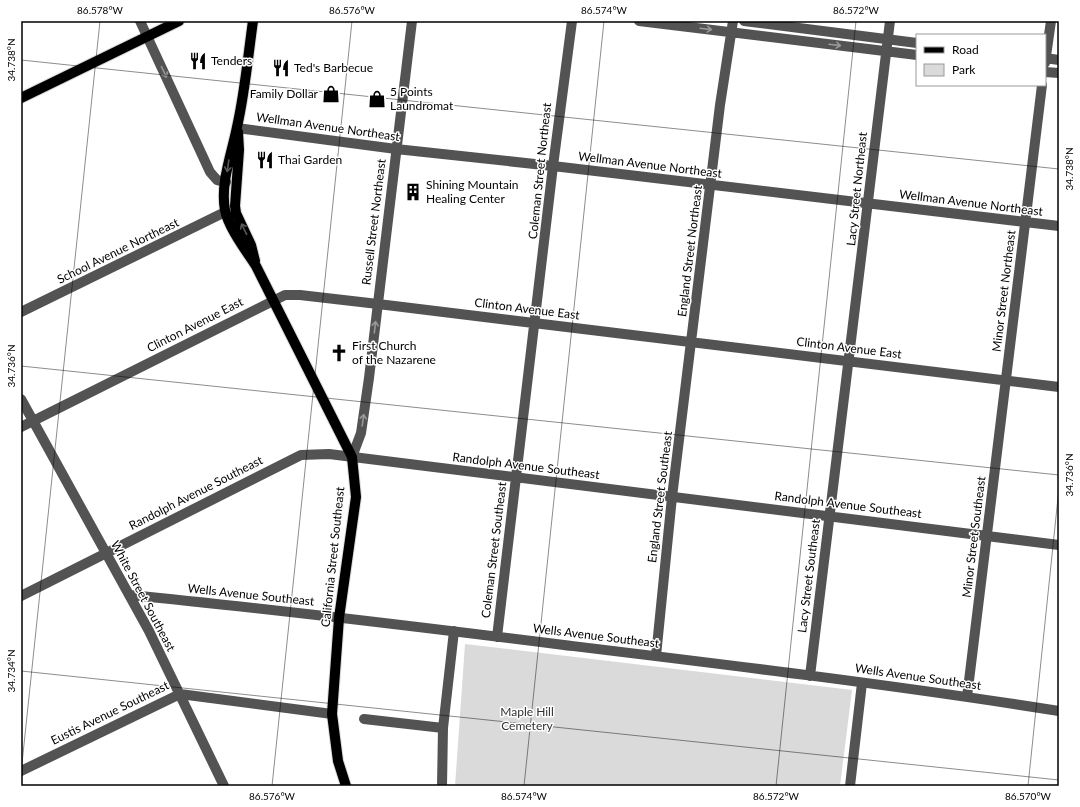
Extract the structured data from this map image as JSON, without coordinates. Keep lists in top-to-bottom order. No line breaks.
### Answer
{"streets":{"main road":["California Street Southeast"],"street":["Wellman Avenue Northeast","Coleman Street Northeast","Lacy Street Northeast","Russell Street Northeast","School Avenue Northeast","England Street Northeast","Minor Street Northeast","Clinton Avenue East","Randolph Avenue Southeast","England Street Southeast","Minor Street Southeast","Coleman Street Southeast","Lacy Street Southeast","Wells Avenue Southeast","White Street Southeast","Eustis Avenue Southeast"]},"crossings":[["Wellman Avenue Northeast","Coleman Street Northeast"],["Wellman Avenue Northeast","Lacy Street Northeast"],["Wellman Avenue Northeast","Russell Street Northeast"],["Wellman Avenue Northeast","England Street Northeast"],["Wellman Avenue Northeast","Minor Street Northeast"],["Coleman Street Northeast","Clinton Avenue East"],["Coleman Street Northeast","Coleman Street Southeast"],["Lacy Street Northeast","Clinton Avenue East"],["Lacy Street Northeast","Lacy Street Southeast"],["Russell Street Northeast","Clinton Avenue East"],["Russell Street Northeast","Randolph Avenue Southeast"],["Russell Street Northeast","California Street Southeast"],["England Street Northeast","Clinton Avenue East"],["England Street Northeast","England Street Southeast"],["Minor Street Northeast","Clinton Avenue East"],["Minor Street Northeast","Minor Street Southeast"],["Clinton Avenue East","England Street Southeast"],["Clinton Avenue East","Minor Street Southeast"],["Clinton Avenue East","Coleman Street Southeast"],["Clinton Avenue East","California Street Southeast"],["Clinton Avenue East","Lacy Street Southeast"],["Clinton Avenue East","White Street Southeast"],["Randolph Avenue Southeast","England Street Southeast"],["Randolph Avenue Southeast","Minor Street Southeast"],["Randolph Avenue Southeast","Coleman Street Southeast"],["Randolph Avenue Southeast","California Street Southeast"],["Randolph Avenue Southeast","Lacy Street Southeast"],["Randolph Avenue Southeast","White Street Southeast"],["England Street Southeast","Wells Avenue Southeast"],["Minor Street Southeast","Wells Avenue Southeast"],["Coleman Street Southeast","Wells Avenue Southeast"],["California Street Southeast","Wells Avenue Southeast"],["California Street Southeast","Eustis Avenue Southeast"],["Lacy Street Southeast","Wells Avenue Southeast"],["Wells Avenue Southeast","White Street Southeast"],["White Street Southeast","Eustis Avenue Southeast"]],"one_way":["Russell Street Northeast"],"parks":["Maple Hill Cemetery"],"places":{"restaurant":["Tenders","Ted's Barbecue","Thai Garden"],"shop":["Family Dollar","5 Points Laundromat"],"building":["Shining Mountain Healing Center"],"church":["First Church of the Nazarene"]},"legend":["Road","Park"],"coordinates":["86.578°W","86.576°W","86.574°W","86.572°W","34.738°N","34.736°N","34.734°N","86.570°W"]}
